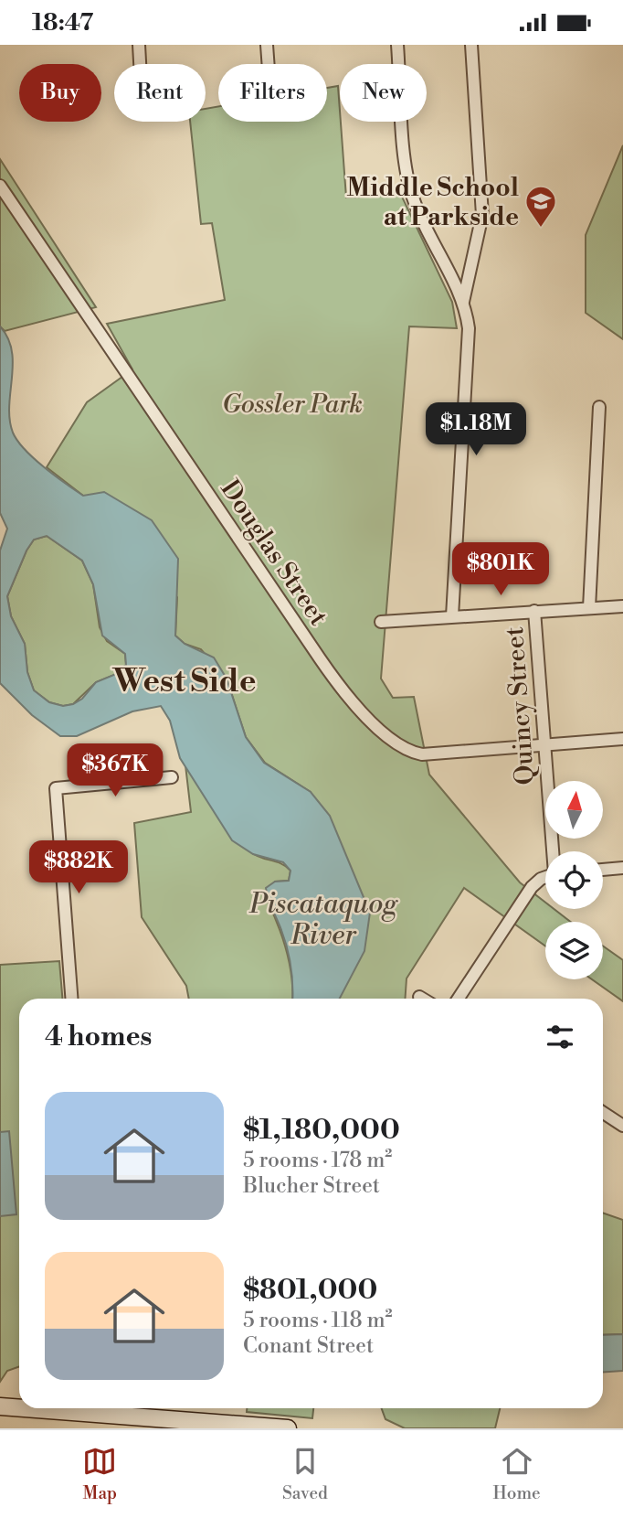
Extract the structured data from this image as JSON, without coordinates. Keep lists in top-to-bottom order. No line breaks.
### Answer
{"streets":{"street":["Douglas Street","Quincy Street"]},"crossings":[["Douglas Street","Quincy Street"]],"districts":["West Side"],"water":["Piscataquog River"],"parks":["Gossler Park"],"places":{"school or university":["Middle School at Parkside"]},"north":"top","page":{"status":"18:47","chip":["Buy","Rent","Filters","New"],"price":["$1.18M","$801K","$367K","$882K"],"heading":"4 homes","list":[{"name":"$1,180,000","note":"5 rooms · 178 m² · Blucher Street"},{"name":"$801,000","note":"5 rooms · 118 m² · Conant Street"}],"tabs":["Map","Saved","Home"]}}
